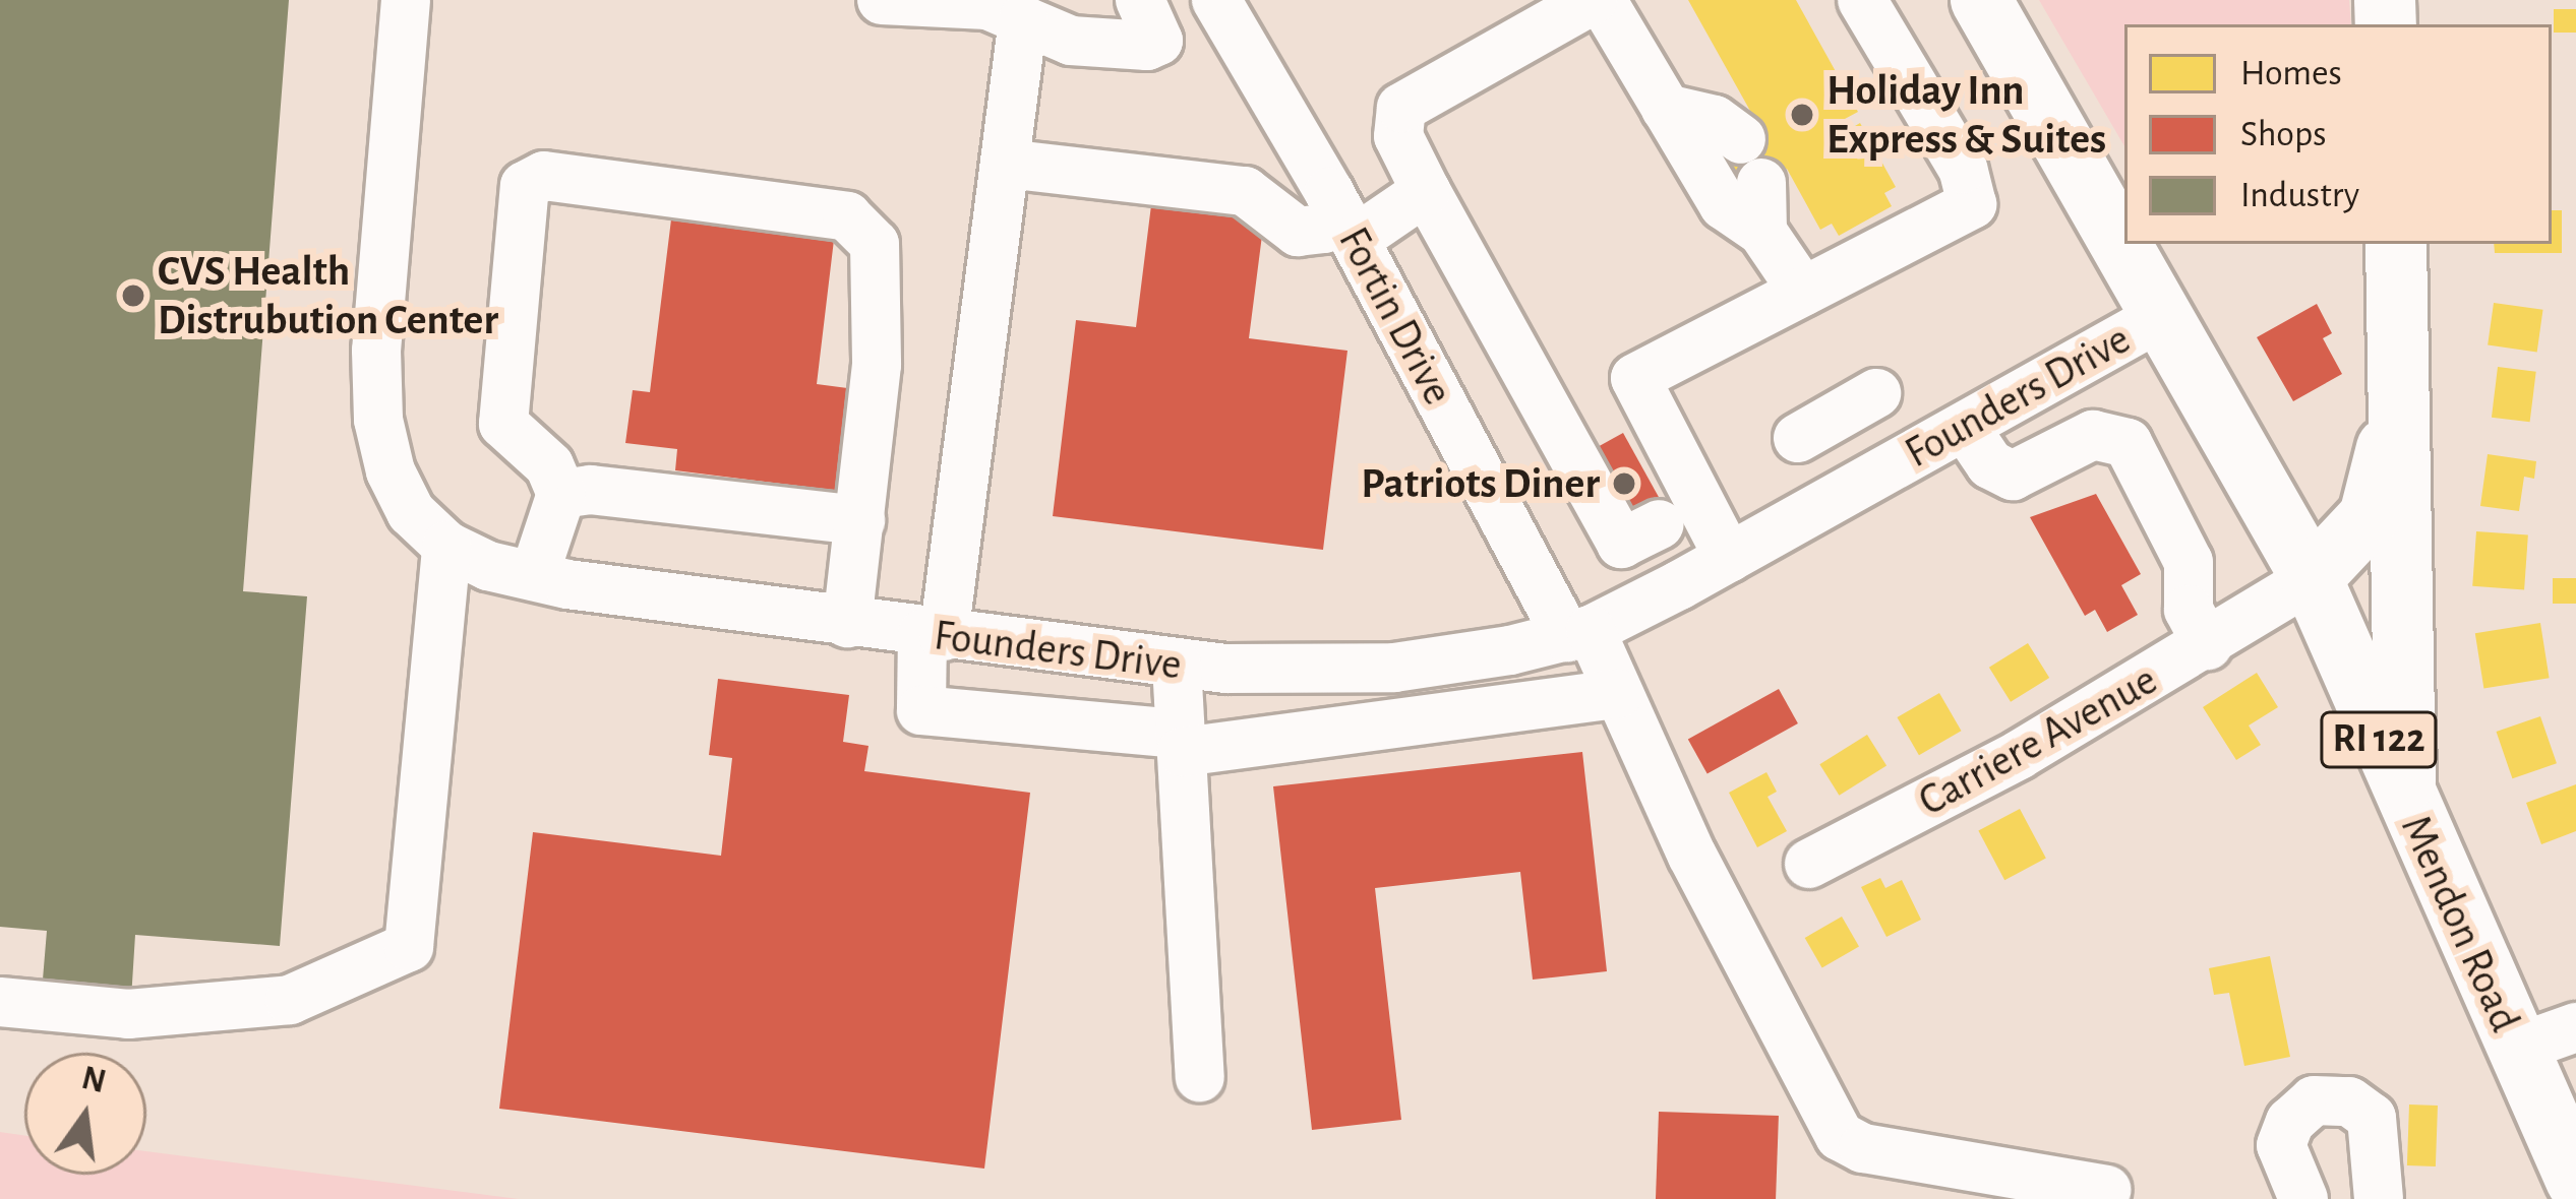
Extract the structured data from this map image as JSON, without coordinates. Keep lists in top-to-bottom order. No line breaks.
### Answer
{"streets":{"main road":["RI 122","Mendon Road"],"street":["Fortin Drive","Founders Drive","Carriere Avenue"]},"crossings":[["Fortin Drive","Founders Drive"],["Founders Drive","RI 122"],["RI 122","Carriere Avenue"],["RI 122","Mendon Road"],["Carriere Avenue","Mendon Road"]],"places":["Holiday Inn Express & Suites","CVS Health Distrubution Center","Patriots Diner"],"legend":["Homes","Shops","Industry"],"north":"top"}
